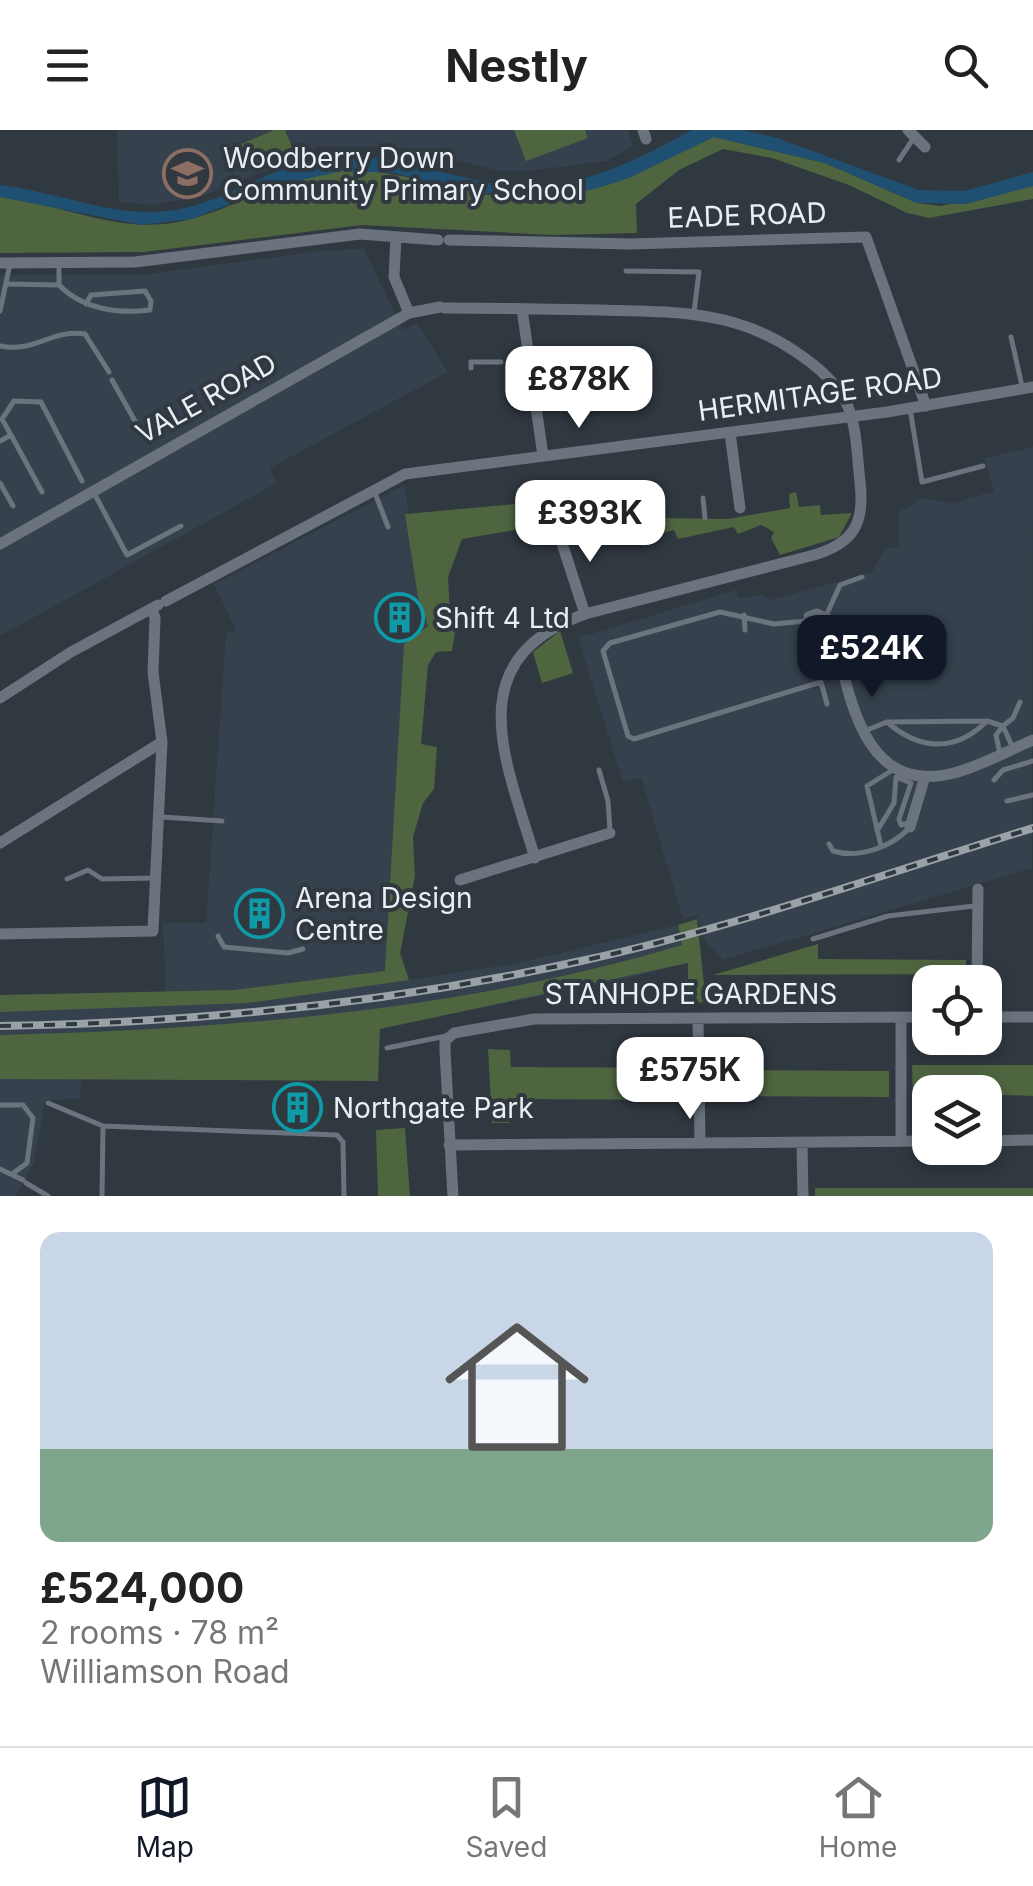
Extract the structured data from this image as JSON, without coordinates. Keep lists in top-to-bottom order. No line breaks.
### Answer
{"streets":{"street":["EADE ROAD","HERMITAGE ROAD","VALE ROAD","STANHOPE GARDENS"]},"crossings":[["EADE ROAD","HERMITAGE ROAD"],["HERMITAGE ROAD","VALE ROAD"]],"places":{"school or university":["Woodberry Down Community Primary School"],"building":["Shift 4 Ltd","Arena Design Centre","Northgate Park"]},"page":{"header":"Nestly","price":["£878K","£393K","£524K","£575K"],"list":[{"name":"£524,000","note":"2 rooms · 78 m² · Williamson Road"}],"tabs":["Map","Saved","Home"]}}
